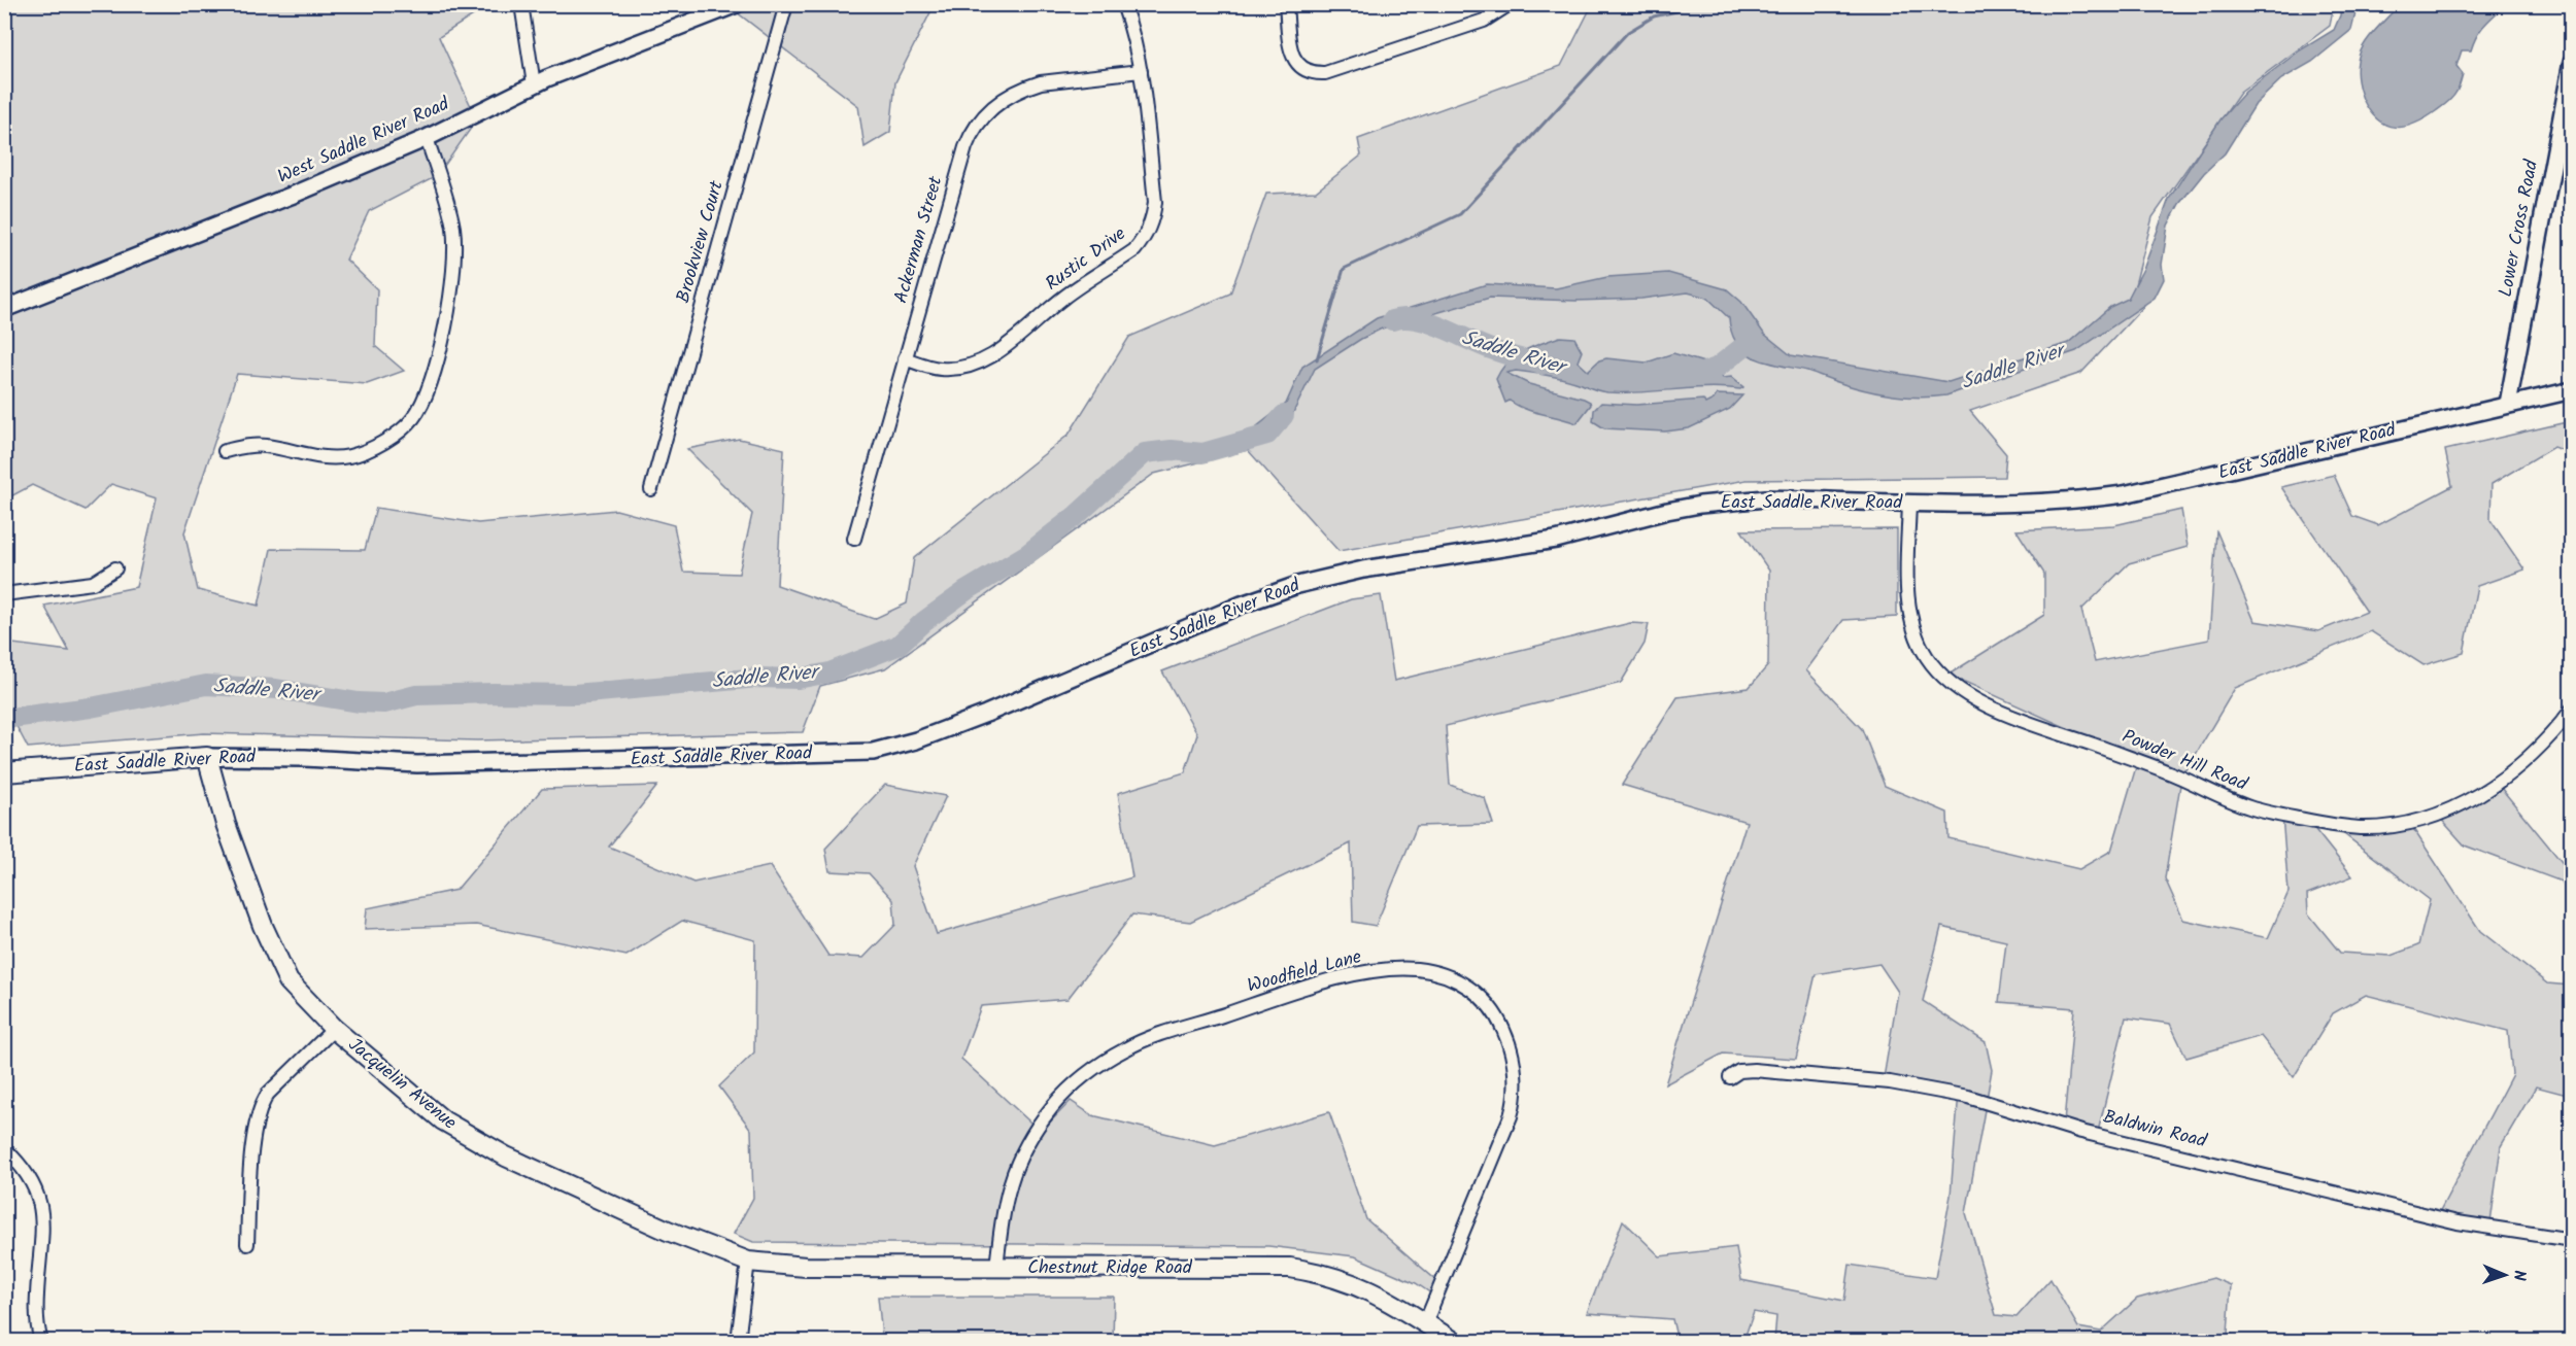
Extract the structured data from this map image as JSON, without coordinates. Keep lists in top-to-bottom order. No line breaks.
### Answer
{"streets":{"main road":["East Saddle River Road","Jacquelin Avenue","Chestnut Ridge Road"],"street":["West Saddle River Road","Lower Cross Road","Ackerman Street","Brookview Court","Rustic Drive","Powder Hill Road","Woodfield Lane","Baldwin Road"]},"crossings":[["Lower Cross Road","East Saddle River Road"],["Ackerman Street","Rustic Drive"],["East Saddle River Road","Powder Hill Road"],["East Saddle River Road","Jacquelin Avenue"],["Woodfield Lane","Chestnut Ridge Road"],["Jacquelin Avenue","Chestnut Ridge Road"]],"water":["Saddle River"],"north":"right"}
